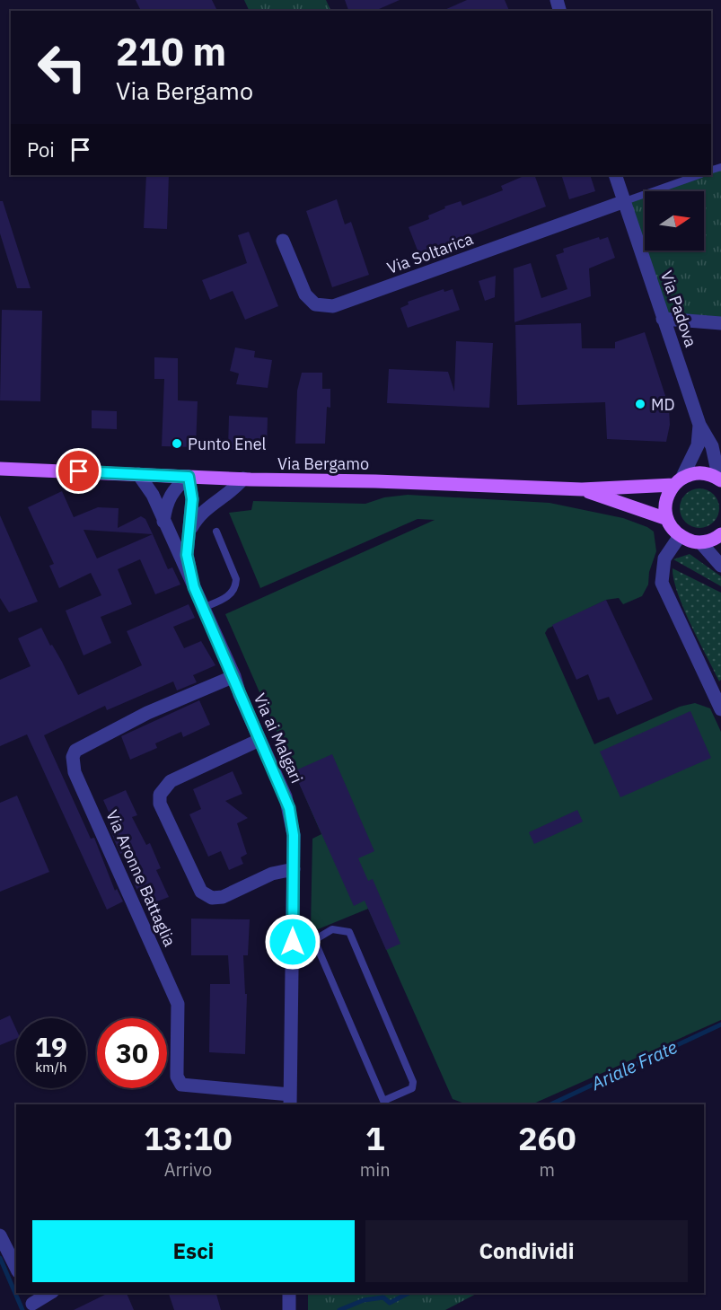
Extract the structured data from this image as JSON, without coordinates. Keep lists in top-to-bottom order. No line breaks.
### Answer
{"streets":{"main road":["Via Bergamo"],"street":["Via Soltarica","Via Padova","Via ai Malgari","Via Aronne Battaglia"]},"crossings":[["Via Soltarica","Via Padova"],["Via Padova","Via Bergamo"],["Via Bergamo","Via ai Malgari"],["Via ai Malgari","Via Aronne Battaglia"]],"water":["Ariale Frate"],"places":["MD","Punto Enel"],"north":"right","page":{"turn":["210 m","Via Bergamo"],"then":"Poi","speed":"19 km/h","limit":"30","eta":["13:10","Arrivo","1","min","260","m"],"buttons":["Esci","Condividi"]}}
